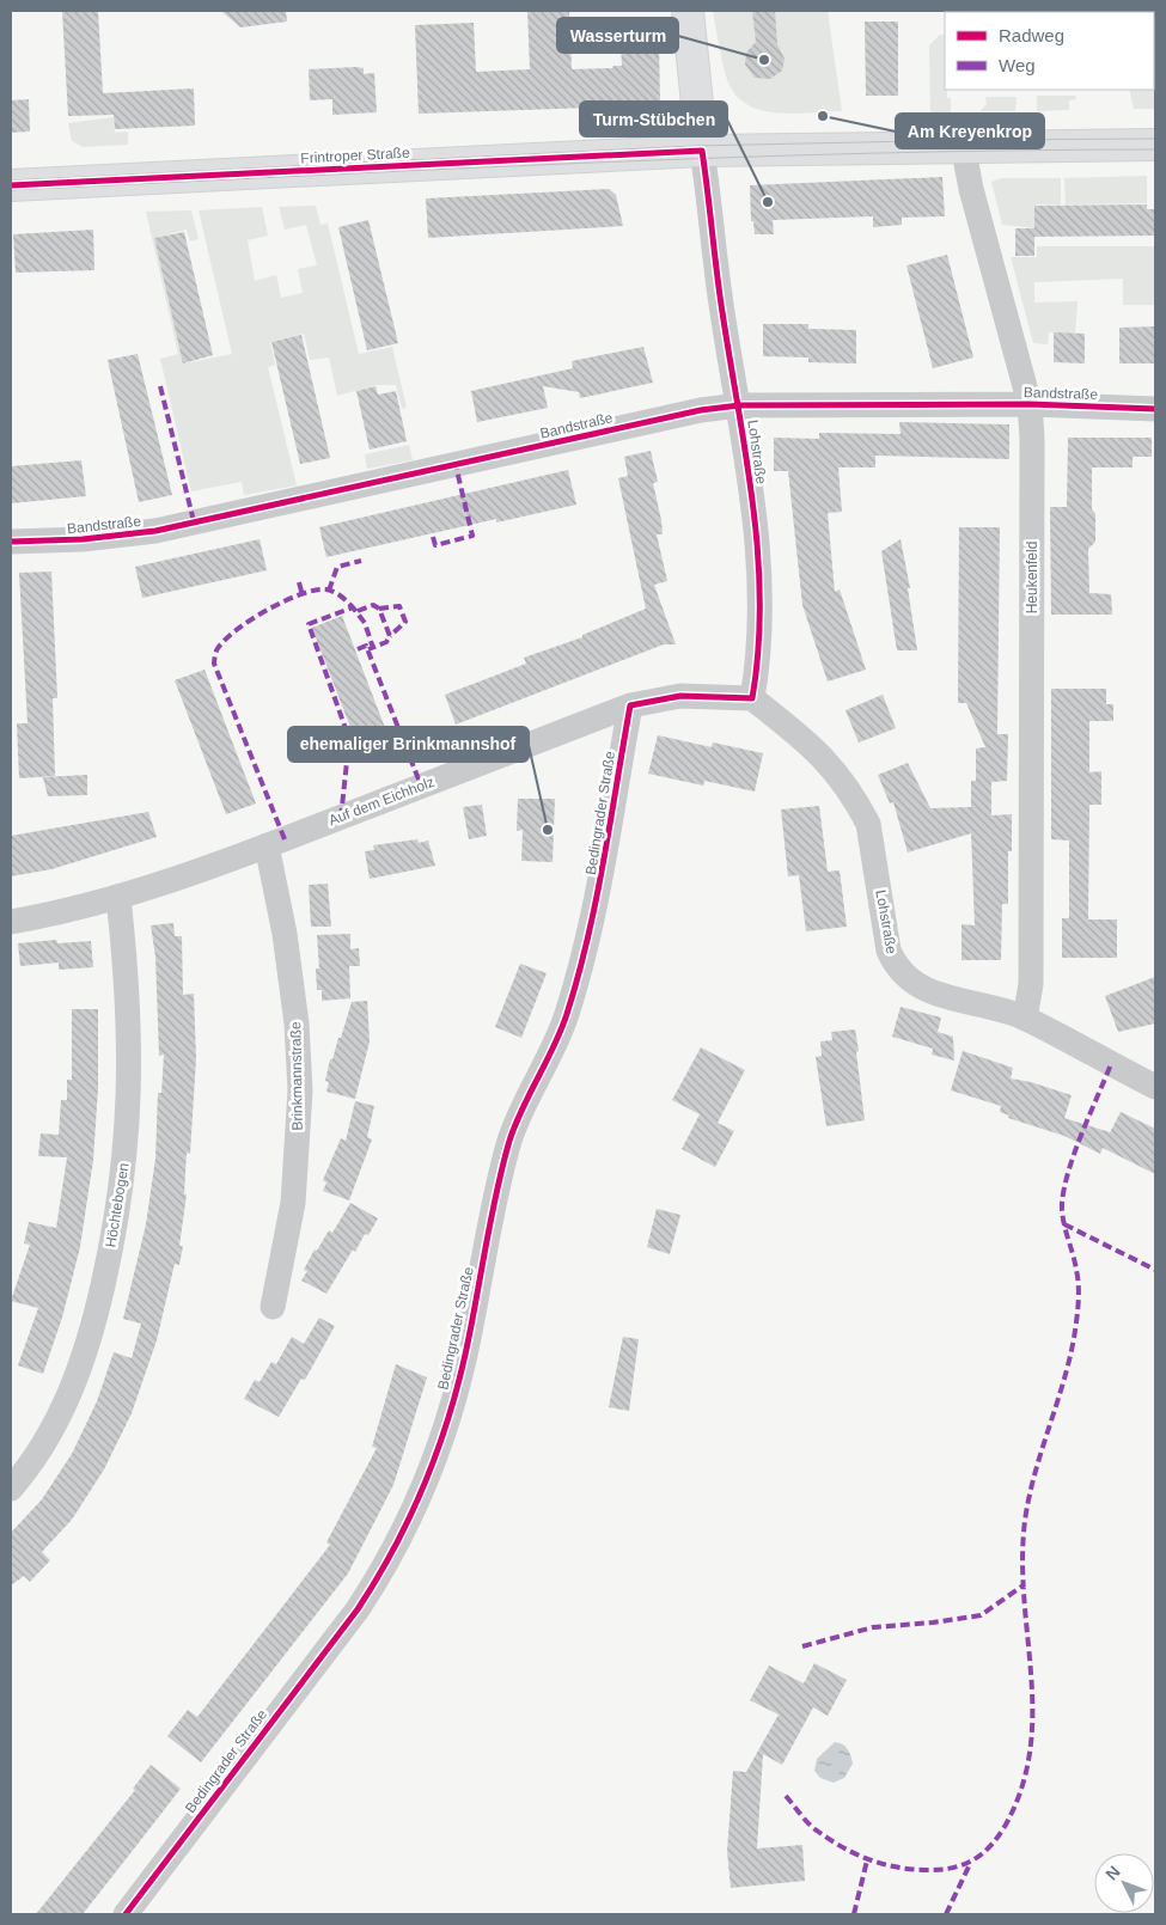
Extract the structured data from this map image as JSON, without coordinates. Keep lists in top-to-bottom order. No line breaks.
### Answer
{"streets":{"main road":["Frintroper Straße"],"street":["Bandstraße","Lohstraße","Heukenfeld","Auf dem Eichholz","Bedingrader Straße","Brinkmannstraße","Höchtebogen"]},"crossings":[["Frintroper Straße","Lohstraße"],["Frintroper Straße","Heukenfeld"],["Bandstraße","Lohstraße"],["Bandstraße","Heukenfeld"],["Lohstraße","Heukenfeld"],["Lohstraße","Auf dem Eichholz"],["Auf dem Eichholz","Bedingrader Straße"],["Auf dem Eichholz","Brinkmannstraße"],["Auf dem Eichholz","Höchtebogen"]],"places":["Wasserturm","Am Kreyenkrop","Turm-Stübchen","ehemaliger Brinkmannshof"],"legend":["Radweg","Weg"],"north":"top left"}
